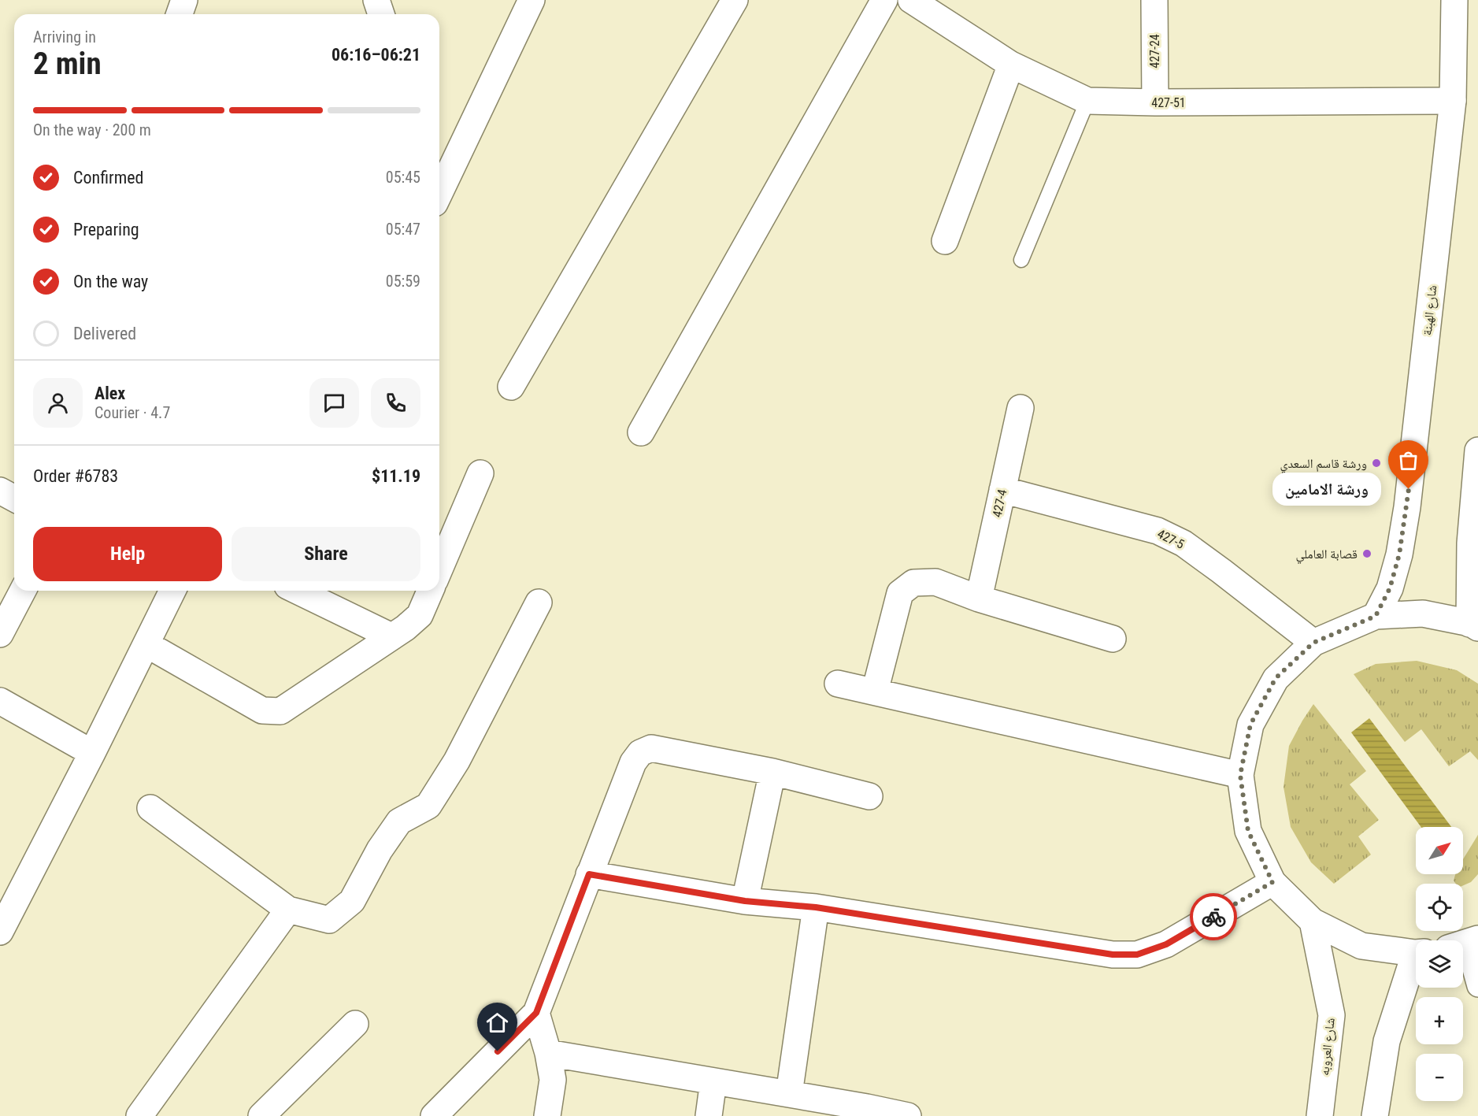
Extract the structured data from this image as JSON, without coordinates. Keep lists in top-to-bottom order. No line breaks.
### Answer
{"streets":{"street":["427-24","427-51","شارع الهبنة","427-4","427-5","شارع العروبه"]},"crossings":[["427-24","427-51"],["427-51","شارع الهبنة"],["427-4","427-5"]],"places":["ورشة قاسم السعدي","ورشة الامامين","قصابة العاملي"],"north":"top right","page":{"heading":["2 min","Arriving in","06:16–06:21"],"panel":["Alex","Courier · 4.7","Order #6783","$11.19"],"bar":"On the way · 200 m","list":[["Confirmed","05:45"],["Preparing","05:47"],["On the way","05:59"],"Delivered"],"bubble":"ورشة الامامين","buttons":["Help","Share"],"map_buttons":["+","−"]}}
